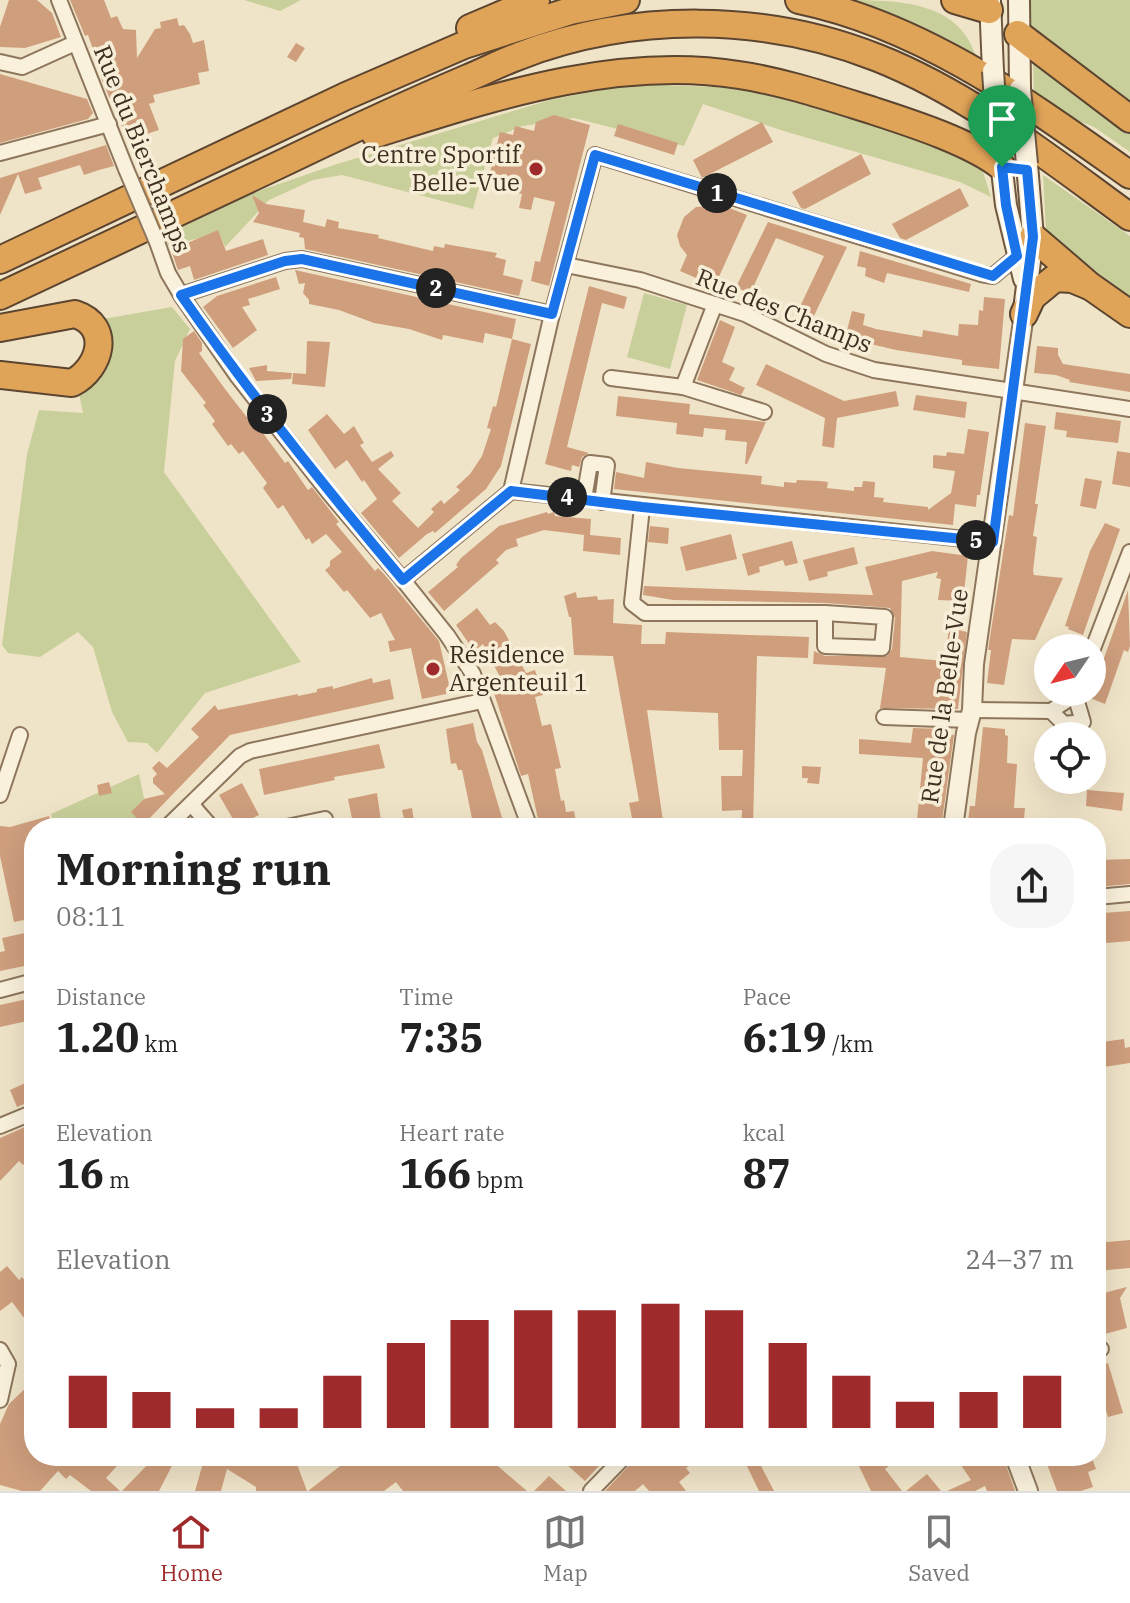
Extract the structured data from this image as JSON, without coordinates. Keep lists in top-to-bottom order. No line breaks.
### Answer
{"streets":{"main road":["Rue de la Belle-Vue"],"street":["Rue du Bierchamps","Rue des Champs"]},"crossings":[["Rue des Champs","Rue de la Belle-Vue"]],"places":["Centre Sportif Belle-Vue","Résidence Argenteuil 1"],"north":"bottom left","page":{"pins":["1","2","3","4","5"],"heading":["Morning run","08:11"],"stats":[["Distance","1.20 km"],["Time","7:35"],["Pace","6:19 /km"],["Elevation","16 m"],["Heart rate","166 bpm"],["kcal","87"]],"chart":["Elevation","24–37 m"],"tabs":["Home","Map","Saved"]}}
